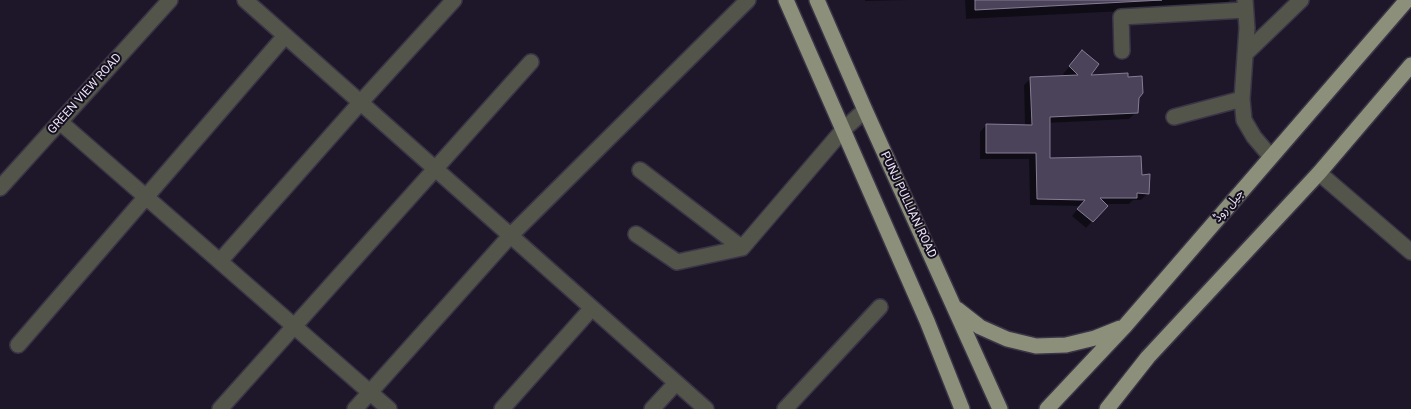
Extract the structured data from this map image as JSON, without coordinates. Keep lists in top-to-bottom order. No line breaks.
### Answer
{"streets":{"main road":["PUNJ PULLIAN ROAD","جیل روڈ"],"street":["GREEN VIEW ROAD"]}}
